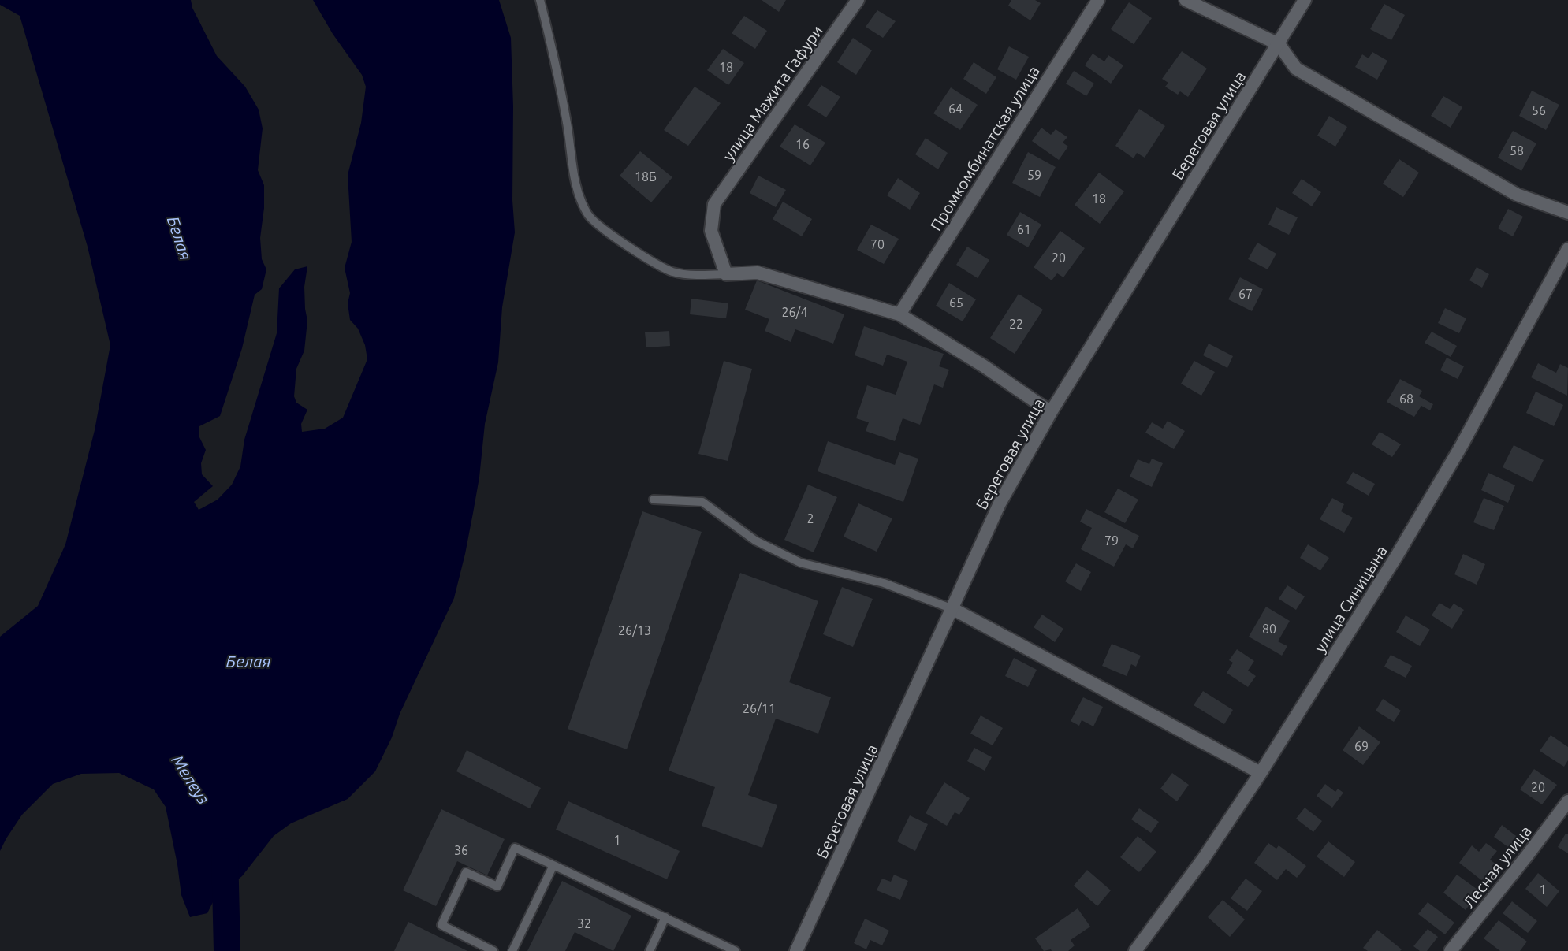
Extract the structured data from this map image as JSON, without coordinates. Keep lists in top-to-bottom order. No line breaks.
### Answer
{"streets":{"street":["улица Мажита Гафури","Береговая улица","Промкомбинатская улица","улица Синицына","Лесная улица"]},"water":["Белая","Мелеуз"],"house_numbers":["18","64","56","16","58","59","18Б","18","61","70","20","67","65","26/4","22","68","2","79","80","26/13","26/11","69","20","1","36","1","32"]}
